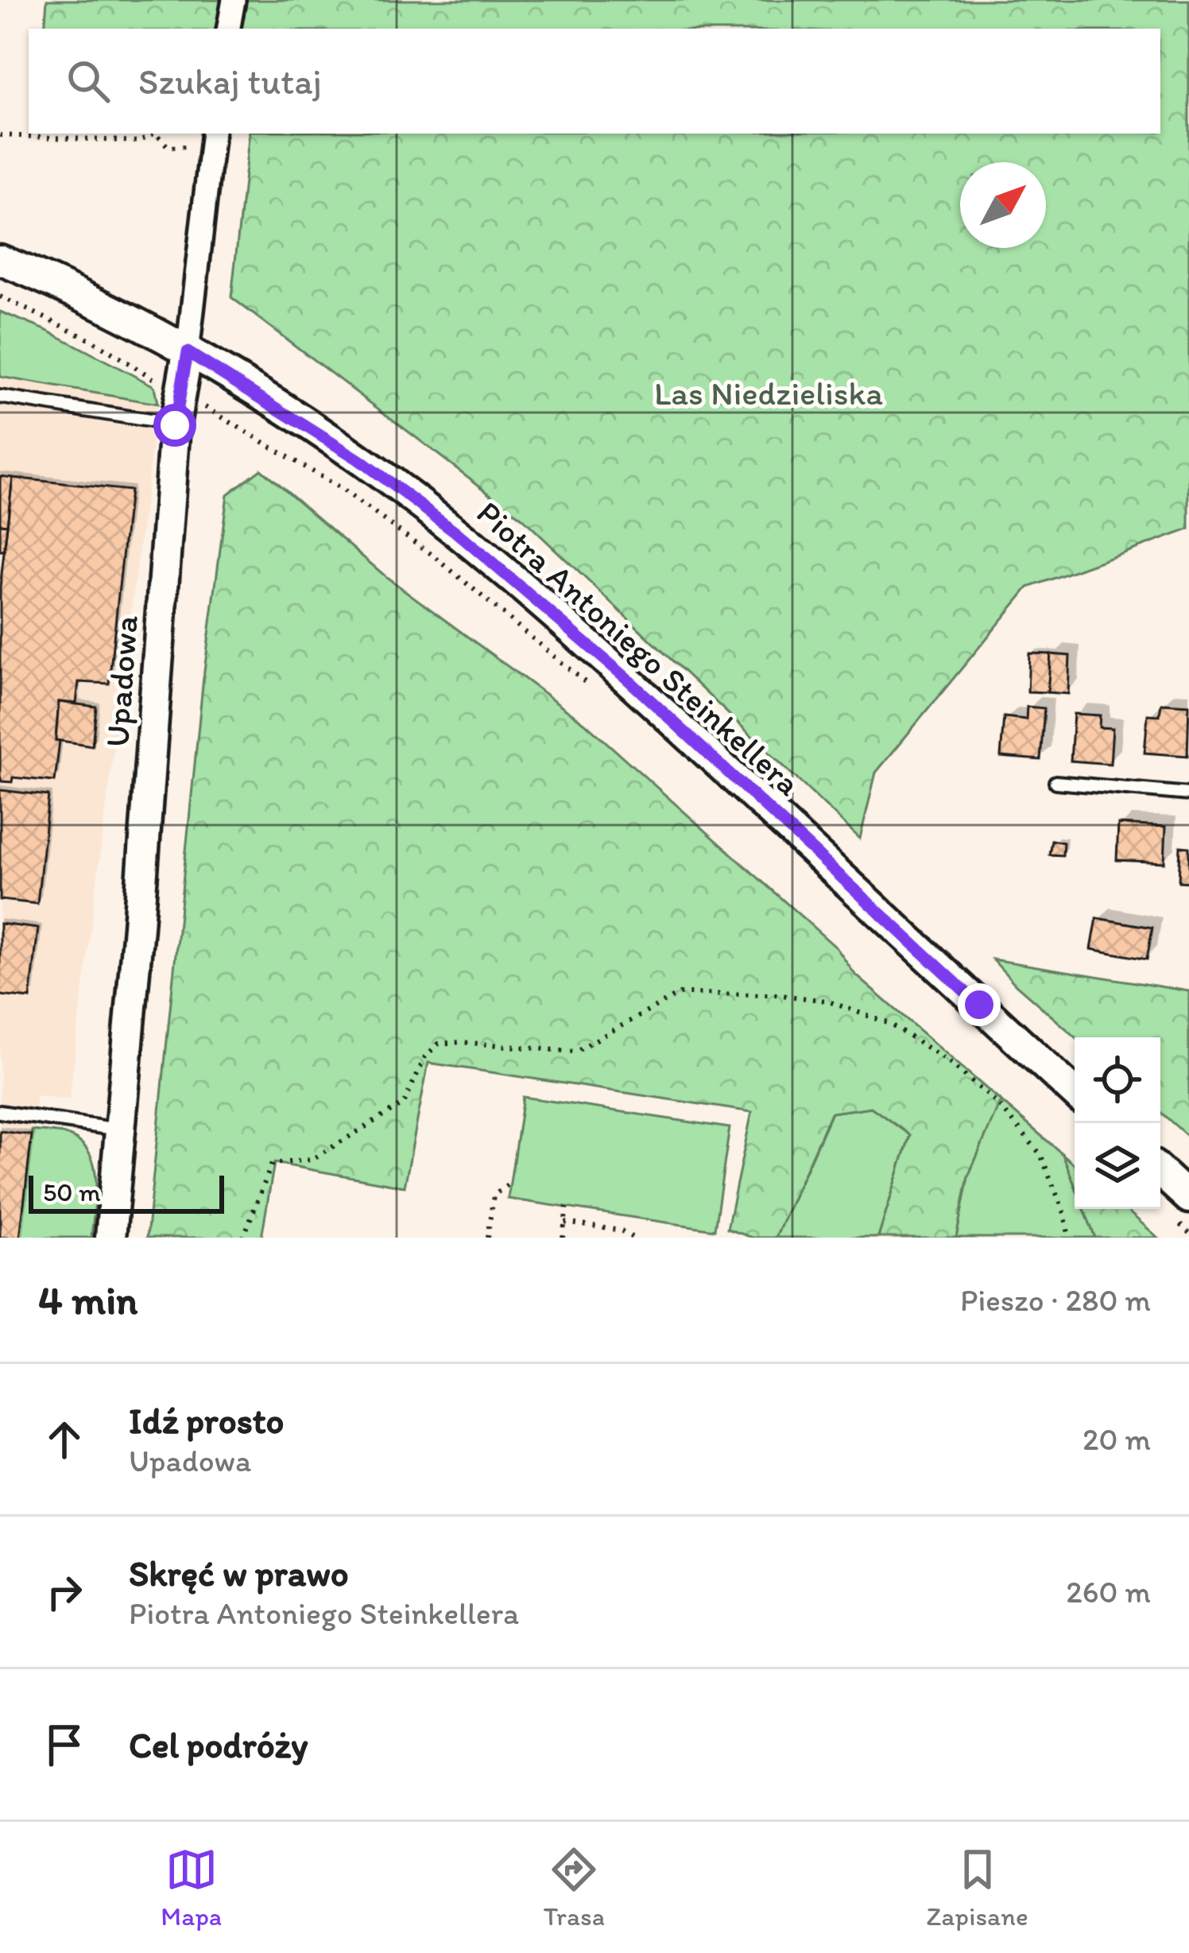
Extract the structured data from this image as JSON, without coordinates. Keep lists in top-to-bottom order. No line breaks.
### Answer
{"streets":{"street":["Piotra Antoniego Steinkellera","Upadowa"]},"crossings":[["Piotra Antoniego Steinkellera","Upadowa"]],"parks":["Las Niedzieliska"],"scale_bar":"50 m","north":"top right","page":{"search":"Szukaj tutaj","scale":"50 m","heading":["4 min","Pieszo · 280 m"],"list":[["Idź prosto","Upadowa","20 m"],["Skręć w prawo","Piotra Antoniego Steinkellera","260 m"],"Cel podróży"],"nav":["Mapa","Trasa","Zapisane"]}}
